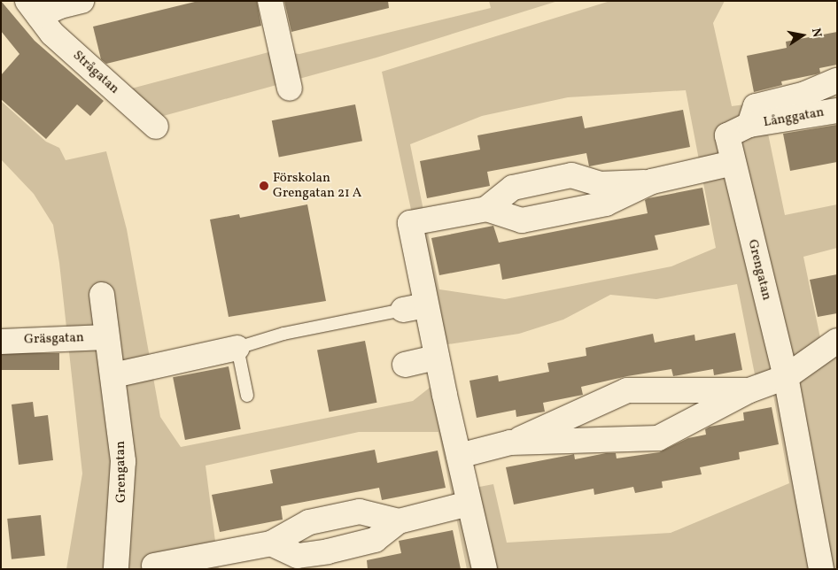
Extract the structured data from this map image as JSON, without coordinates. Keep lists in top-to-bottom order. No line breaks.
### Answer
{"streets":{"street":["Strågatan","Långgatan","Grengatan","Gräsgatan"]},"crossings":[["Långgatan","Grengatan"],["Grengatan","Gräsgatan"]],"places":["Förskolan Grengatan 21 A"],"north":"right"}
